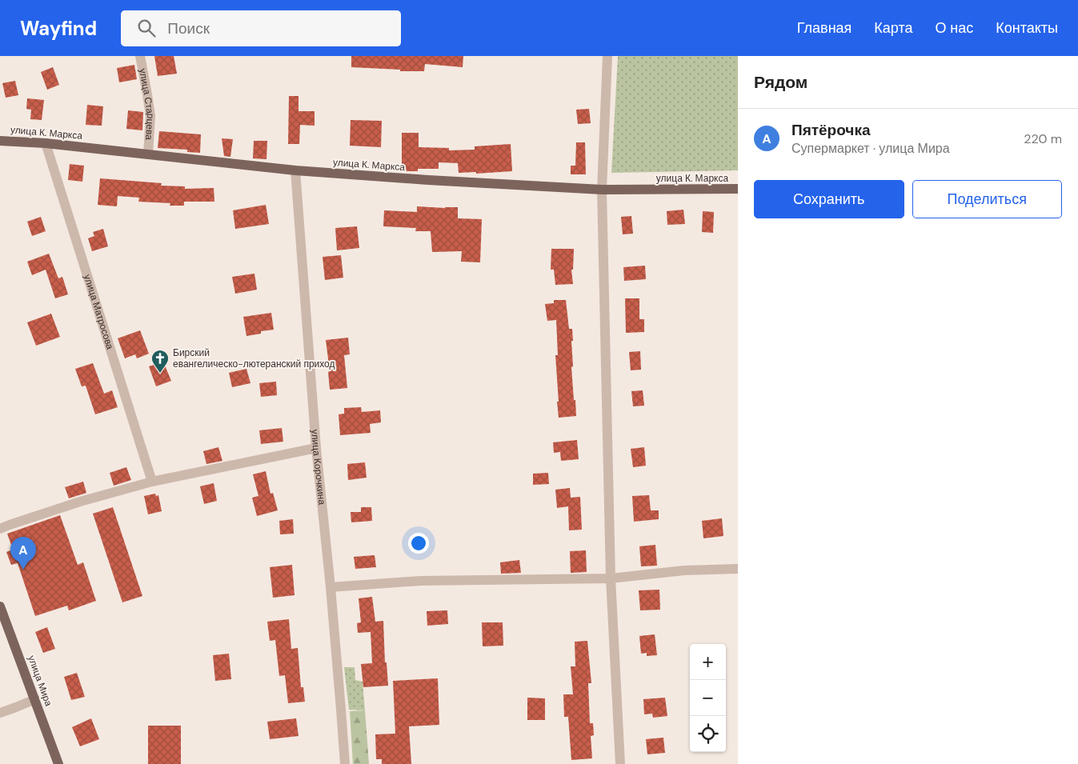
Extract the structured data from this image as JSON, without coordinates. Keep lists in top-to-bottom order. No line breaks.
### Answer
{"streets":{"main road":["улица К. Маркса","улица Мира"],"street":["улица Старцева","улица Матросова","улица Корочкина"]},"crossings":[["улица Старцева","улица К. Маркса"],["улица К. Маркса","улица Матросова"],["улица К. Маркса","улица Корочкина"]],"places":{"church":["Бирский евангелическо-лютеранский приход"]},"page":{"header":"Wayfind","search":"Поиск","nav":["Главная","Карта","О нас","Контакты"],"heading":"Рядом","list":[{"mark":"A","name":"Пятёрочка","note":"Супермаркет · улица Мира","value":"220 m"}],"buttons":["Сохранить","Поделиться"],"pins":"A","map_buttons":["+","−"]}}
